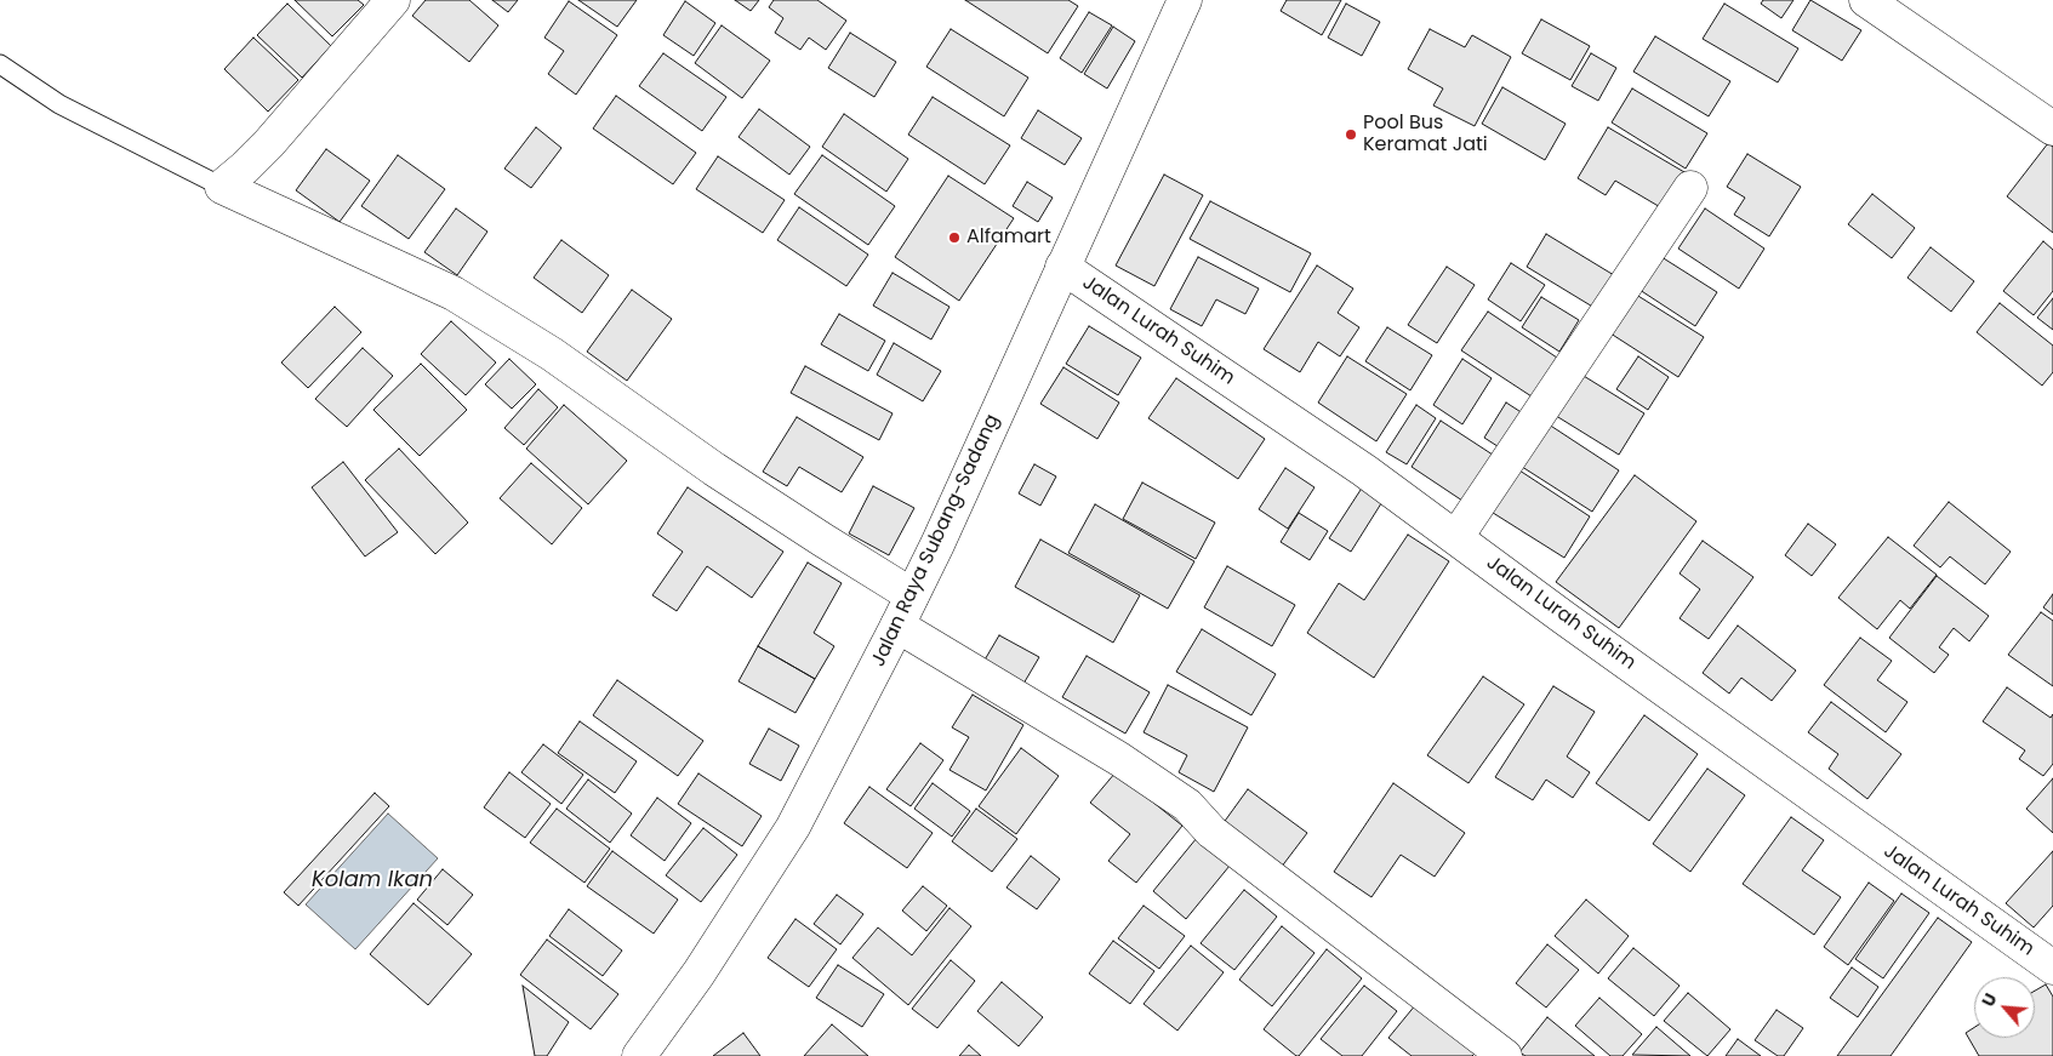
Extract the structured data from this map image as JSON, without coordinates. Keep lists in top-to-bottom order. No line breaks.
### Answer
{"streets":{"street":["Jalan Lurah Suhim","Jalan Raya Subang-Sadang"]},"crossings":[["Jalan Lurah Suhim","Jalan Raya Subang-Sadang"]],"water":["Kolam Ikan"],"places":["Pool Bus Keramat Jati","Alfamart"],"north":"top left"}
